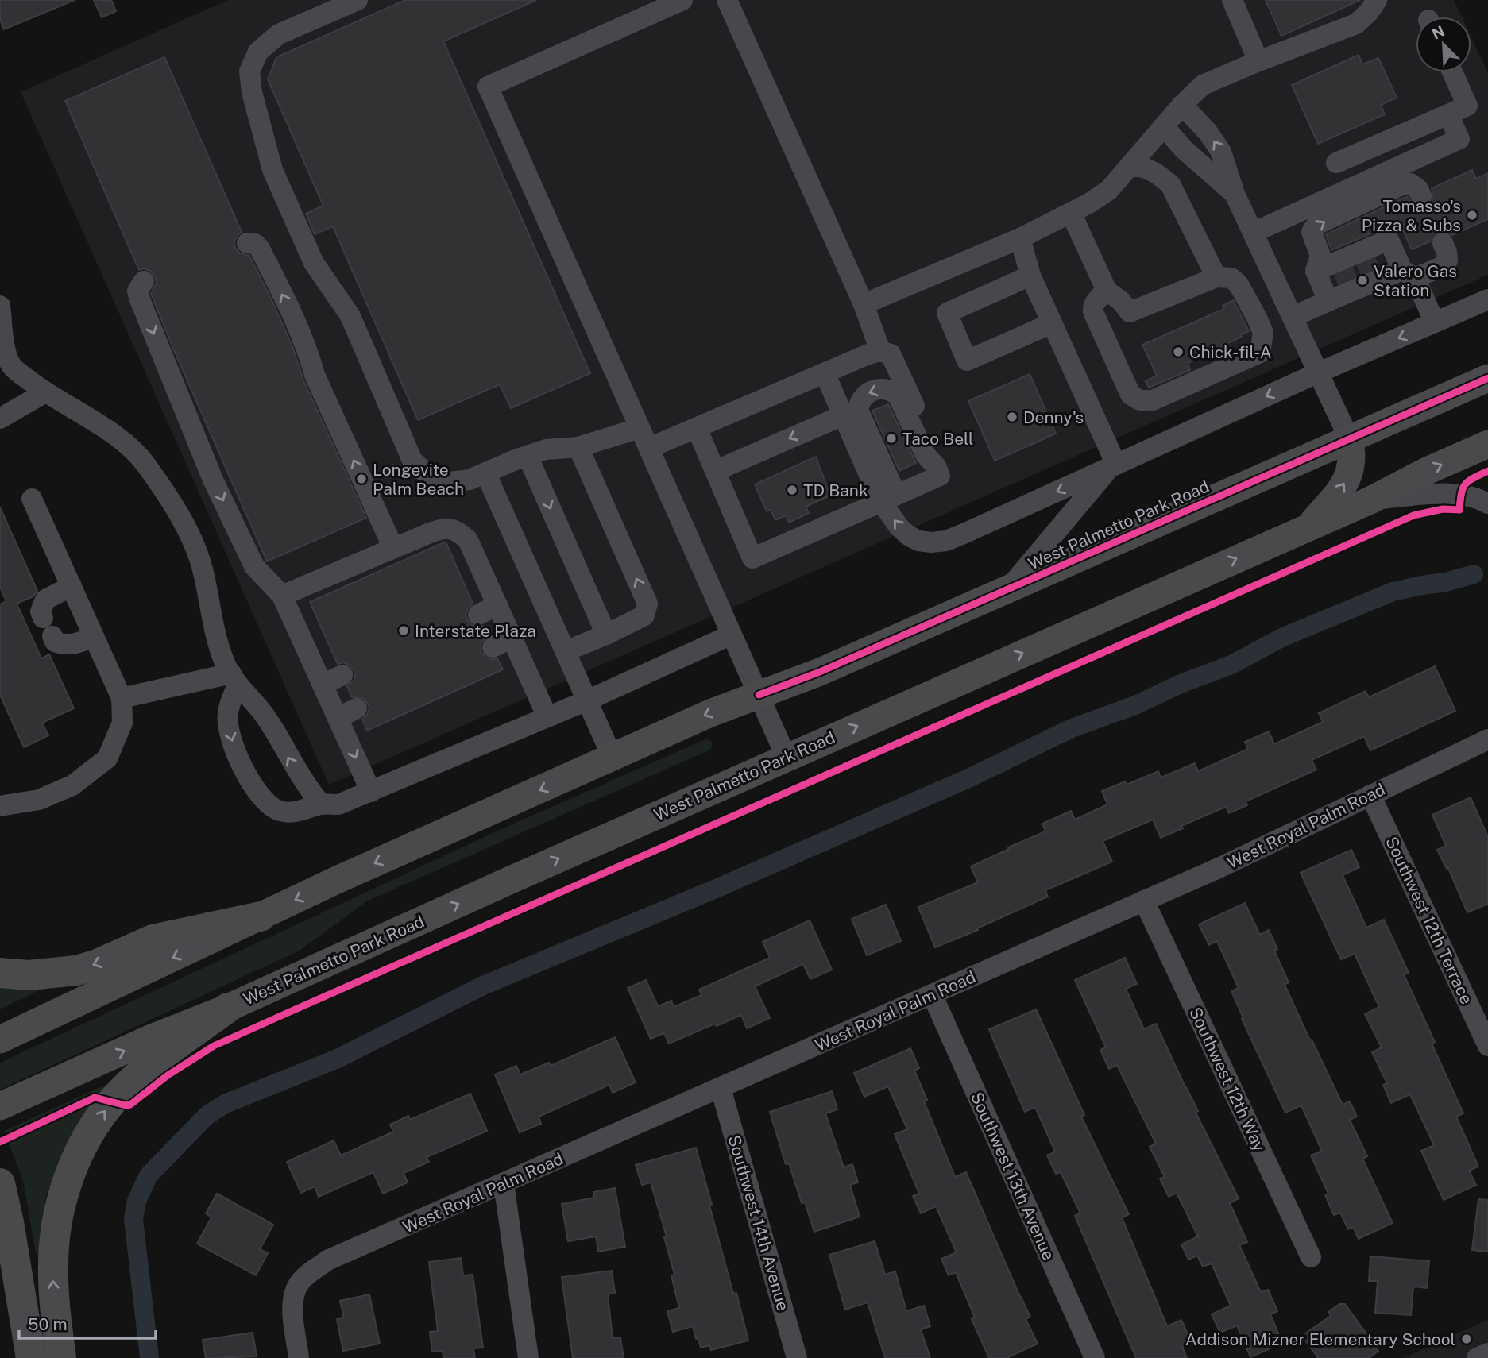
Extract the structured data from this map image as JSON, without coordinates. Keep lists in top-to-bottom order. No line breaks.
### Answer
{"streets":{"main road":["West Palmetto Park Road"],"street":["West Royal Palm Road","Southwest 12th Terrace","Southwest 12th Way","Southwest 13th Avenue","Southwest 14th Avenue"]},"crossings":[["West Royal Palm Road","Southwest 12th Terrace"],["West Royal Palm Road","Southwest 12th Way"],["West Royal Palm Road","Southwest 13th Avenue"],["West Royal Palm Road","Southwest 14th Avenue"]],"places":["Tomasso's Pizza & Subs","Valero Gas Station","Chick-fil-A","Denny's","Taco Bell","Longevite Palm Beach","TD Bank","Interstate Plaza","Addison Mizner Elementary School"],"scale_bar":"50 m","north":"top left"}
